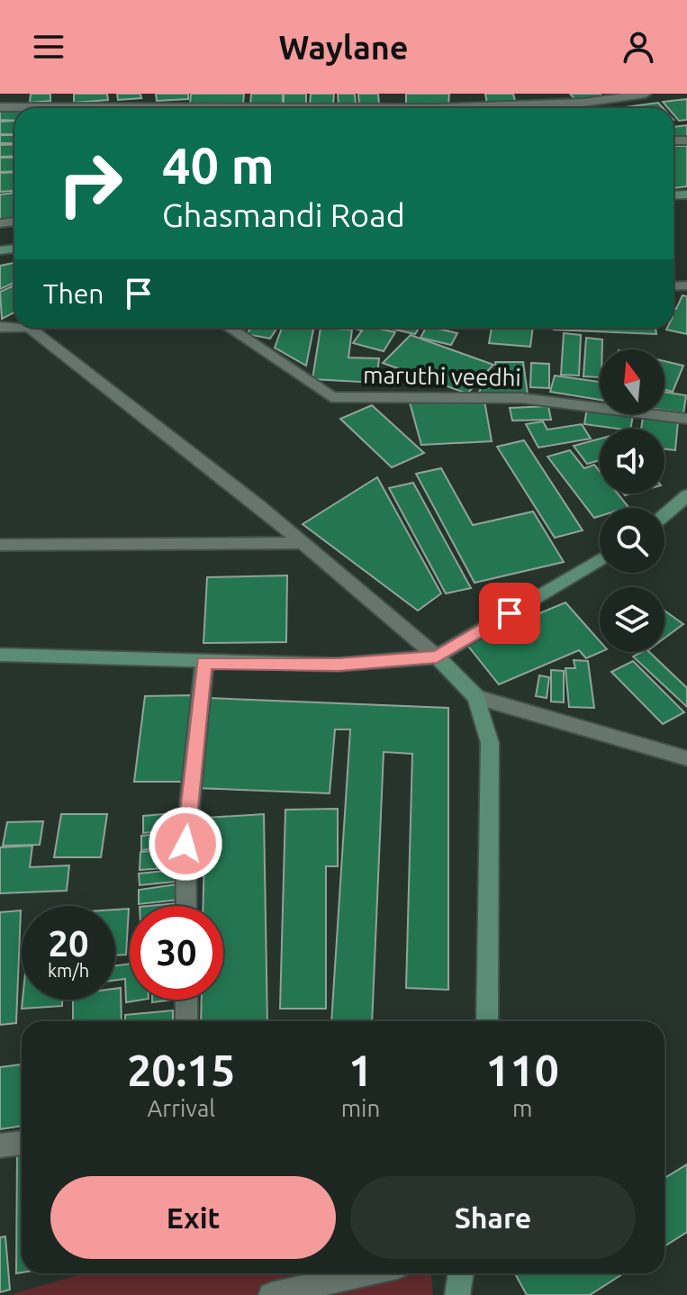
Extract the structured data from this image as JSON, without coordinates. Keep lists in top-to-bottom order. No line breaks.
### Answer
{"streets":{"street":["maruthi veedhi"]},"north":"top","page":{"header":"Waylane","turn":["40 m","Ghasmandi Road"],"then":"Then","speed":"20 km/h","limit":"30","eta":["20:15","Arrival","1","min","110","m"],"buttons":["Exit","Share"]}}
